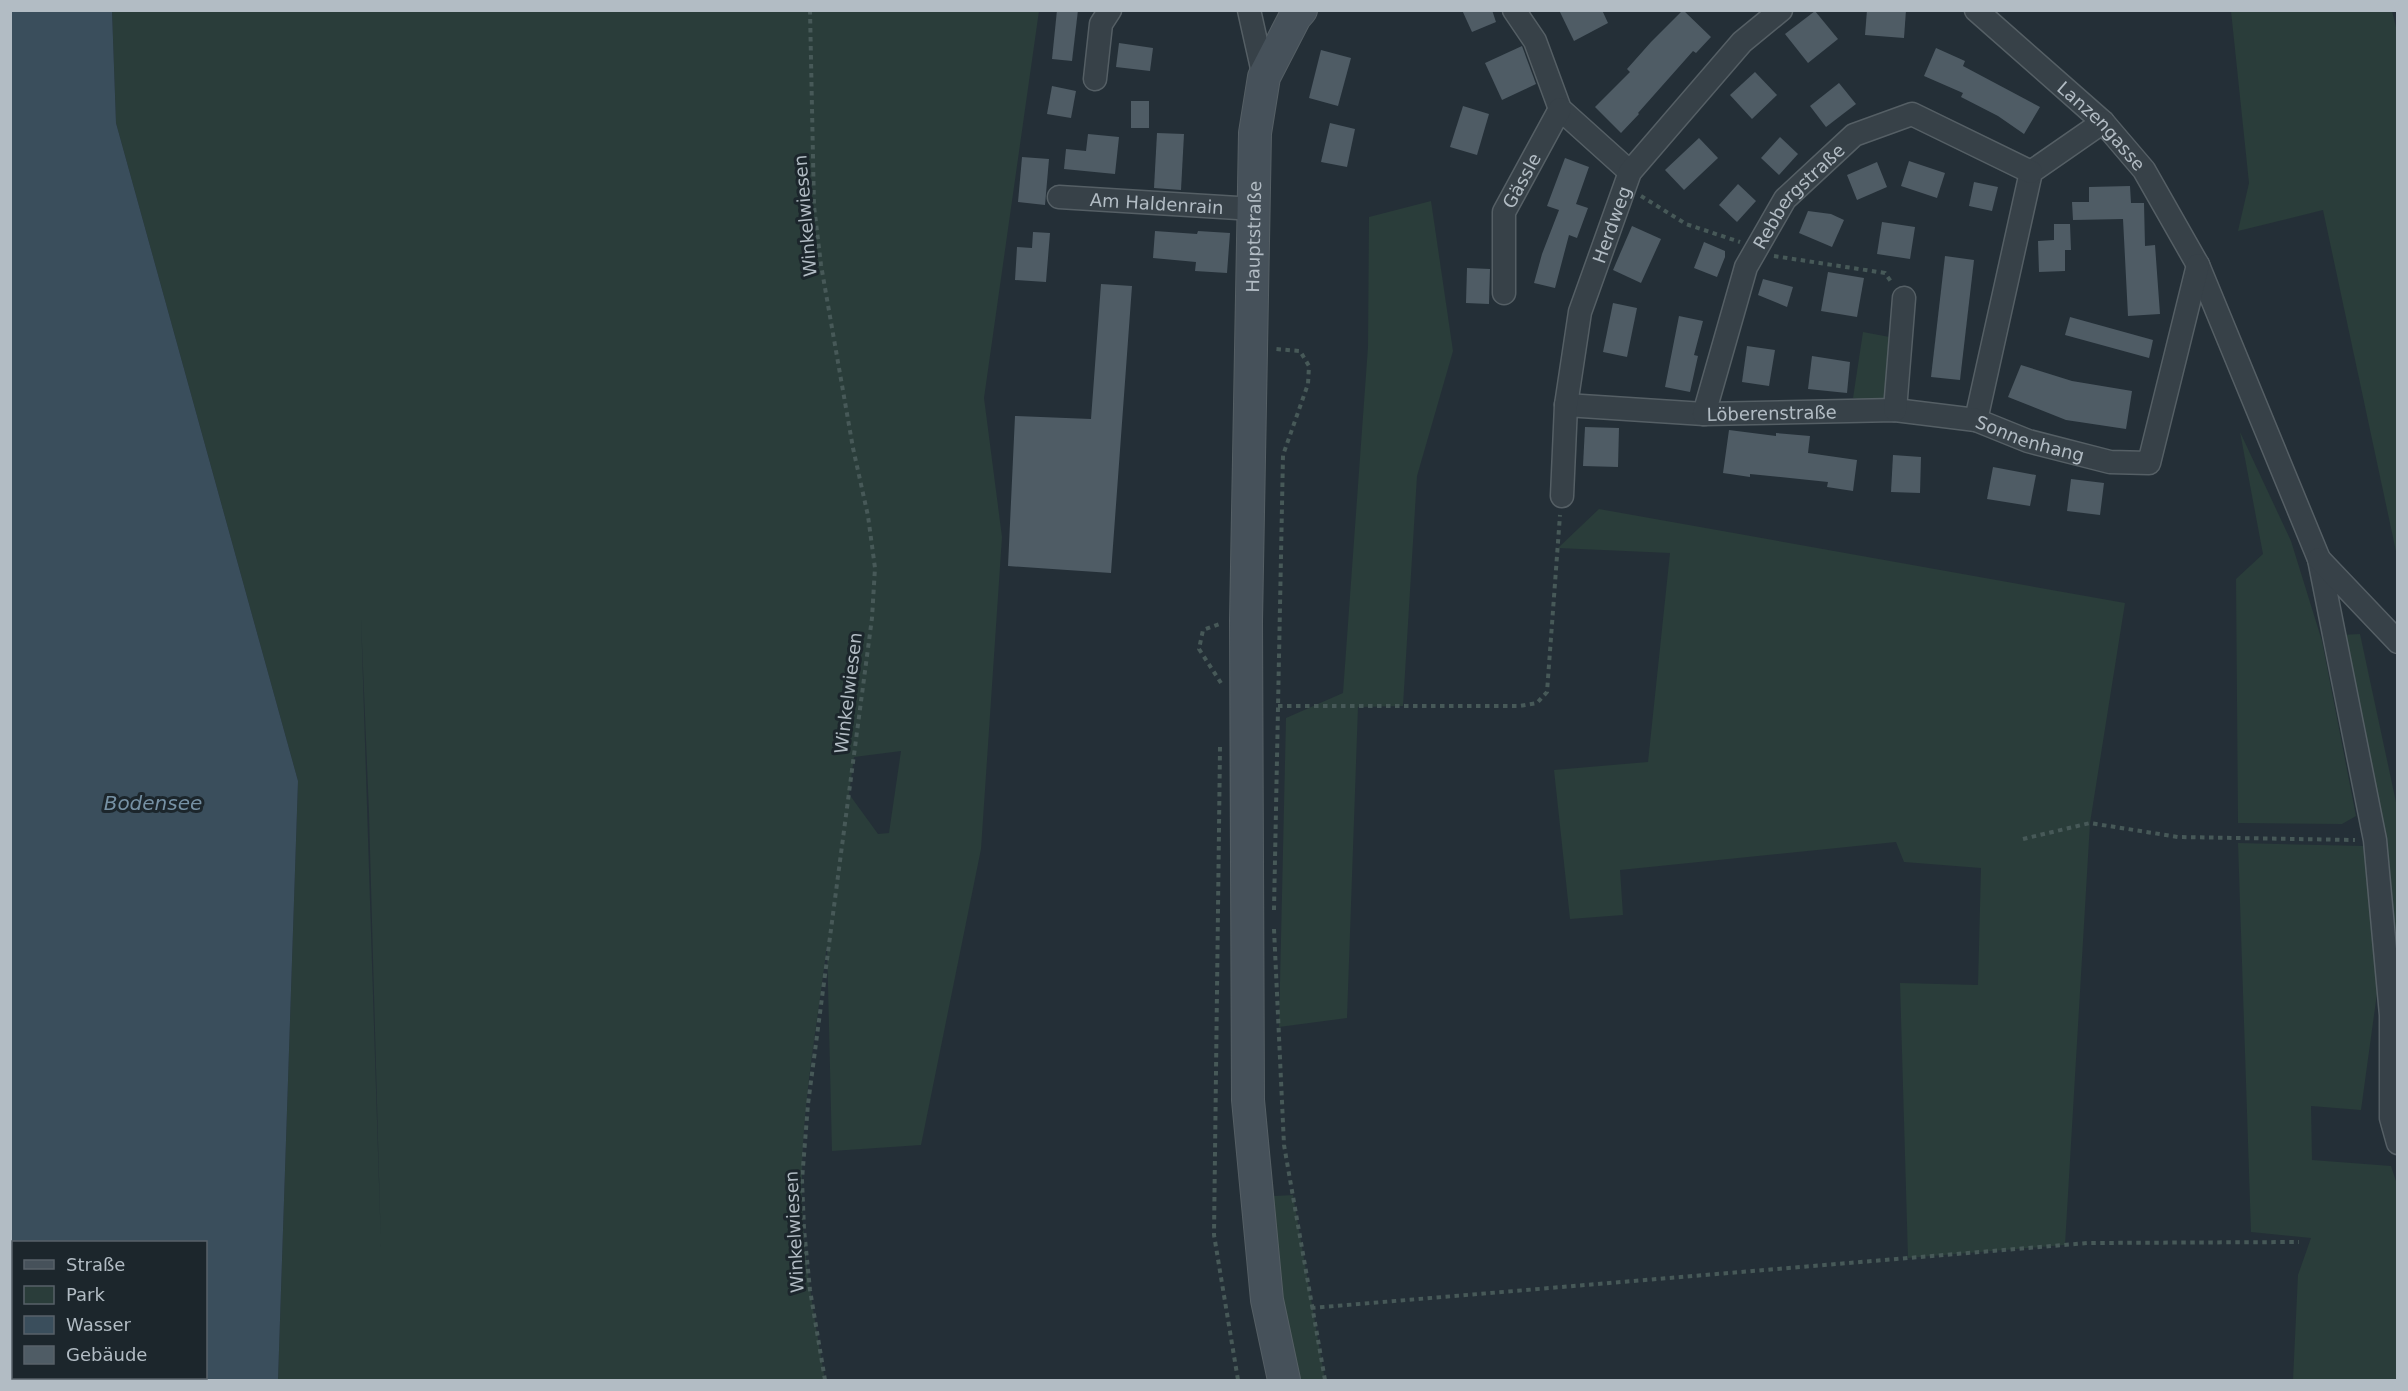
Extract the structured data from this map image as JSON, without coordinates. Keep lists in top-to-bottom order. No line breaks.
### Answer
{"streets":{"main road":["Hauptstraße"],"street":["Lanzengasse","Gässle","Rebbergstraße","Am Haldenrain","Herdweg","Löberenstraße","Sonnenhang"],"path":["Winkelwiesen"]},"crossings":[["Lanzengasse","Sonnenhang"],["Rebbergstraße","Löberenstraße"],["Rebbergstraße","Sonnenhang"],["Am Haldenrain","Hauptstraße"],["Herdweg","Löberenstraße"],["Löberenstraße","Sonnenhang"]],"water":["Bodensee"],"legend":["Straße","Park","Wasser","Gebäude"]}
